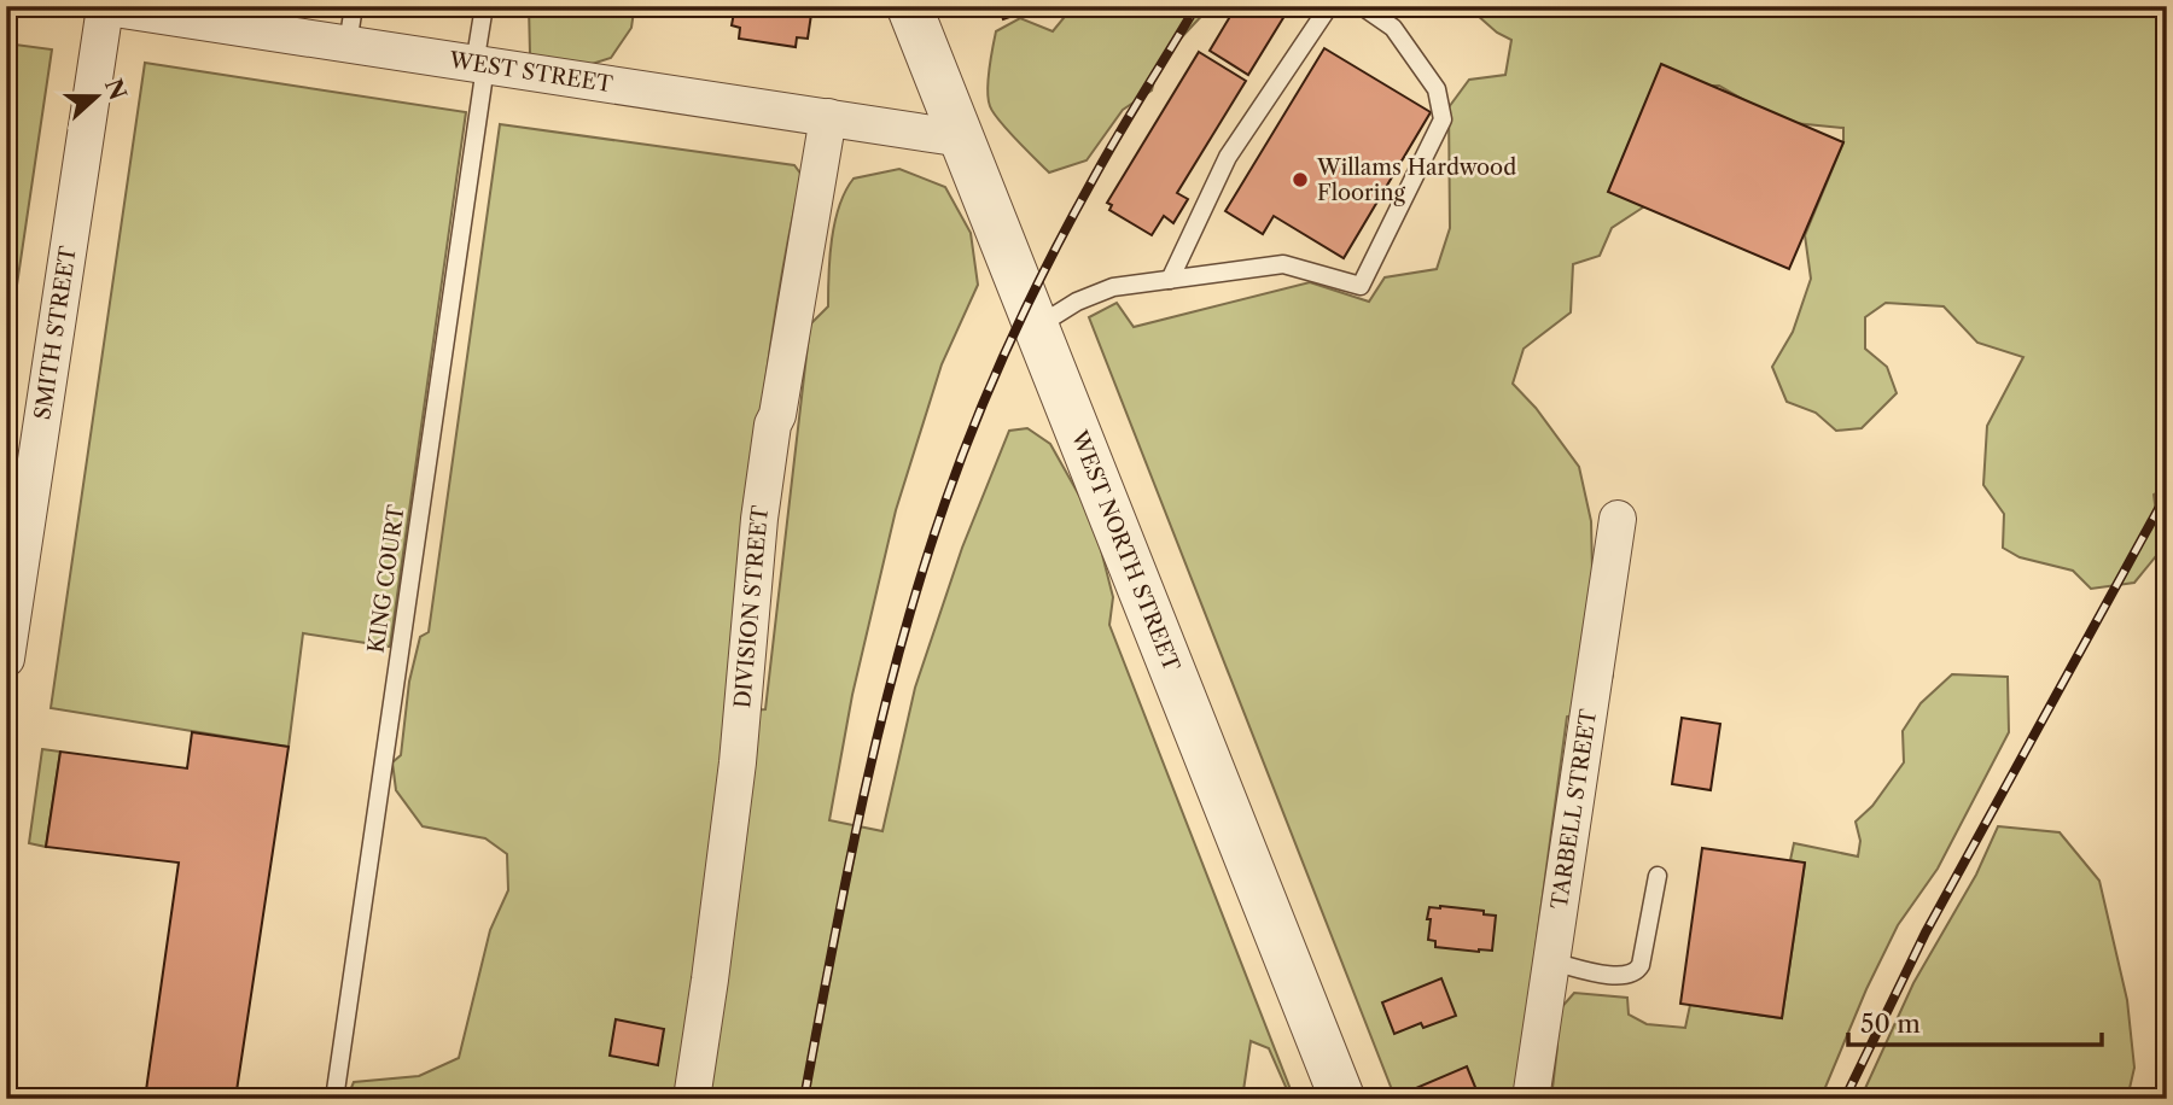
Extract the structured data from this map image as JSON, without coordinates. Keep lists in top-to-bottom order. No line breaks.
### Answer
{"streets":{"street":["WEST STREET","SMITH STREET","WEST NORTH STREET","DIVISION STREET","TARBELL STREET"],"lane":["KING COURT"]},"crossings":[["WEST STREET","SMITH STREET"],["WEST STREET","WEST NORTH STREET"],["WEST STREET","KING COURT"],["WEST STREET","DIVISION STREET"]],"places":["Willams Hardwood Flooring"],"scale_bar":"50 m","north":"right"}
